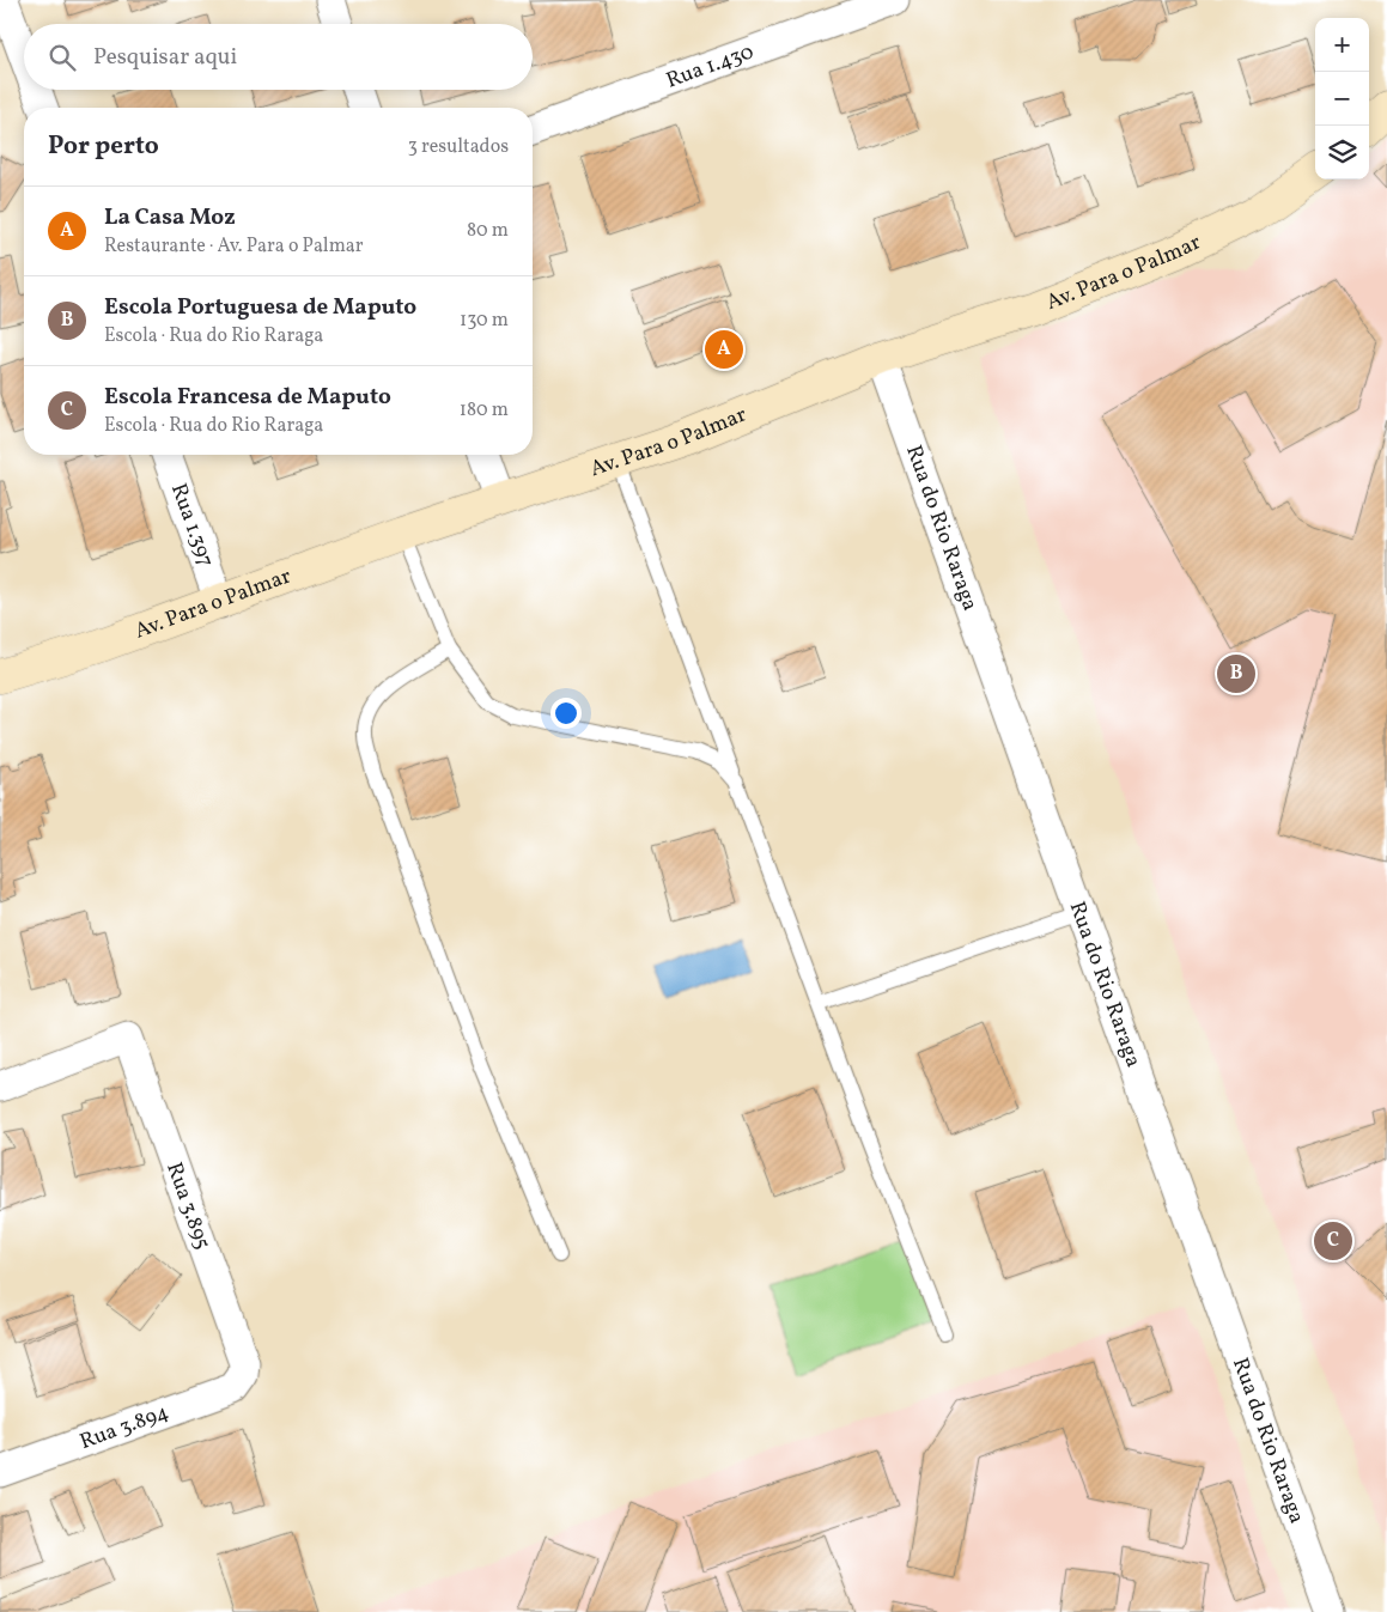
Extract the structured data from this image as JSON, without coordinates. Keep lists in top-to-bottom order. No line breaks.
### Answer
{"streets":{"main road":["Av. Para o Palmar"],"street":["Rua 1.430","Rua 1.397","Rua do Rio Raraga","Rua 3.895","Rua 3.894"]},"crossings":[["Av. Para o Palmar","Rua 1.397"],["Av. Para o Palmar","Rua do Rio Raraga"],["Rua 3.895","Rua 3.894"]],"page":{"map_buttons":["+","−"],"search":"Pesquisar aqui","heading":["Por perto","3 resultados"],"list":[{"mark":"A","name":"La Casa Moz","note":"Restaurante · Av. Para o Palmar","value":"80 m"},{"mark":"B","name":"Escola Portuguesa de Maputo","note":"Escola · Rua do Rio Raraga","value":"130 m"},{"mark":"C","name":"Escola Francesa de Maputo","note":"Escola · Rua do Rio Raraga","value":"180 m"}],"pins":["A","B","C"]}}
